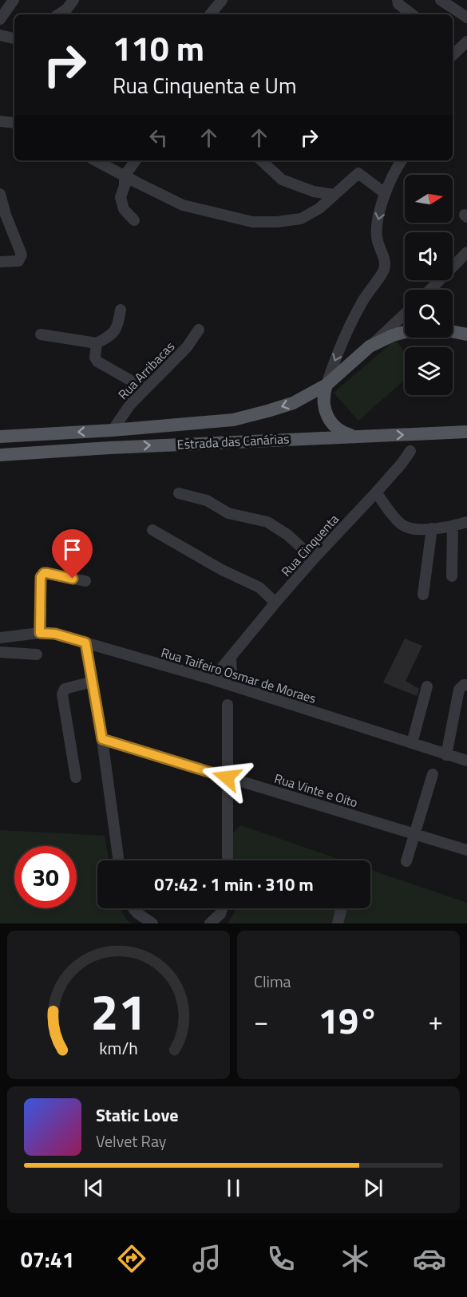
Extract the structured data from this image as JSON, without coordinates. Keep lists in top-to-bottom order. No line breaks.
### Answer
{"streets":{"main road":["Estrada das Canárias"],"street":["Rua Arribacas","Rua Cinquenta","Rua Taifeiro Osmar de Moraes","Rua Vinte e Oito"]},"crossings":[["Rua Arribacas","Estrada das Canárias"],["Rua Cinquenta","Rua Taifeiro Osmar de Moraes"]],"north":"right","page":{"turn":["110 m","Rua Cinquenta e Um"],"limit":"30","trip":"07:42 · 1 min · 310 m","tile":"Clima","heat":["−","19°","+"],"song":["Static Love","Velvet Ray"],"tabs":"07:41","gauge":["21","km/h"]}}
